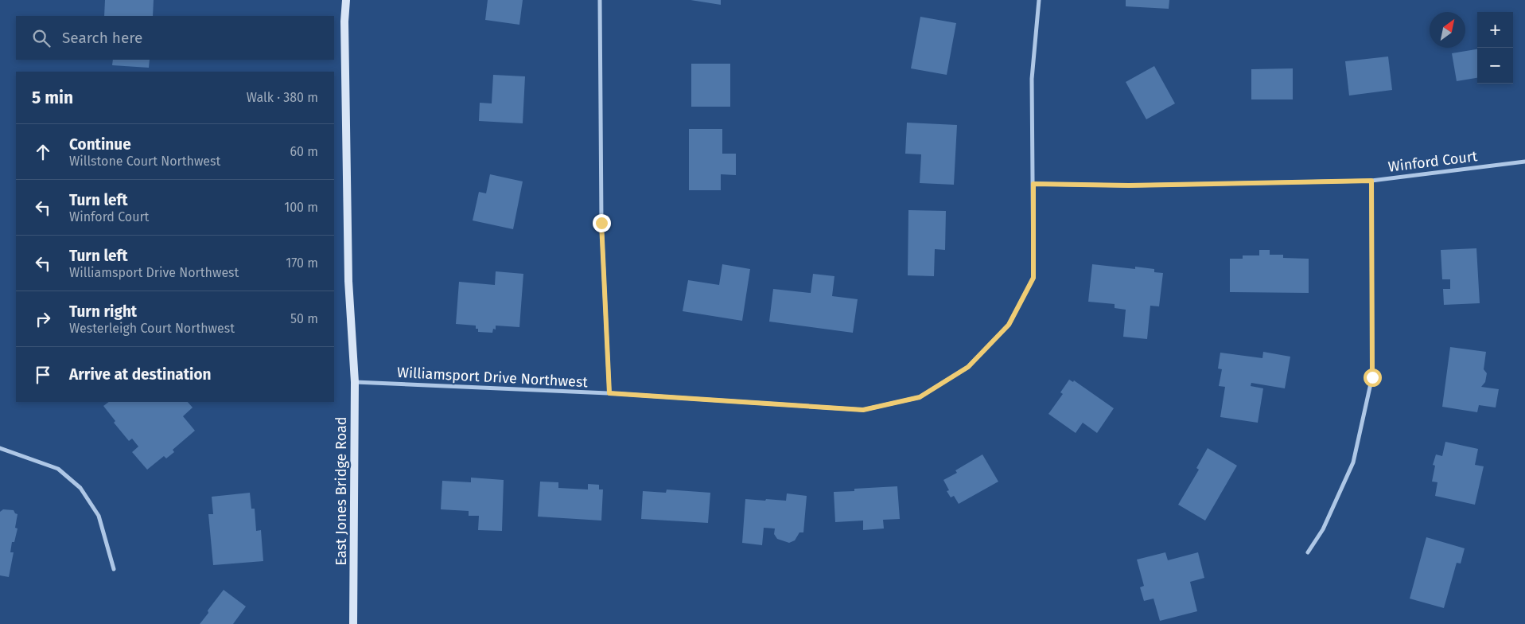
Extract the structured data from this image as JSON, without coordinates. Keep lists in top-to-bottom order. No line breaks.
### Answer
{"streets":{"street":["Winford Court","Williamsport Drive Northwest","East Jones Bridge Road"]},"crossings":[["Winford Court","Williamsport Drive Northwest"],["Williamsport Drive Northwest","East Jones Bridge Road"]],"north":"top right","page":{"map_buttons":["+","−"],"search":"Search here","heading":["5 min","Walk · 380 m"],"list":[["Continue","Willstone Court Northwest","60 m"],["Turn left","Winford Court","100 m"],["Turn left","Williamsport Drive Northwest","170 m"],["Turn right","Westerleigh Court Northwest","50 m"],"Arrive at destination"]}}
